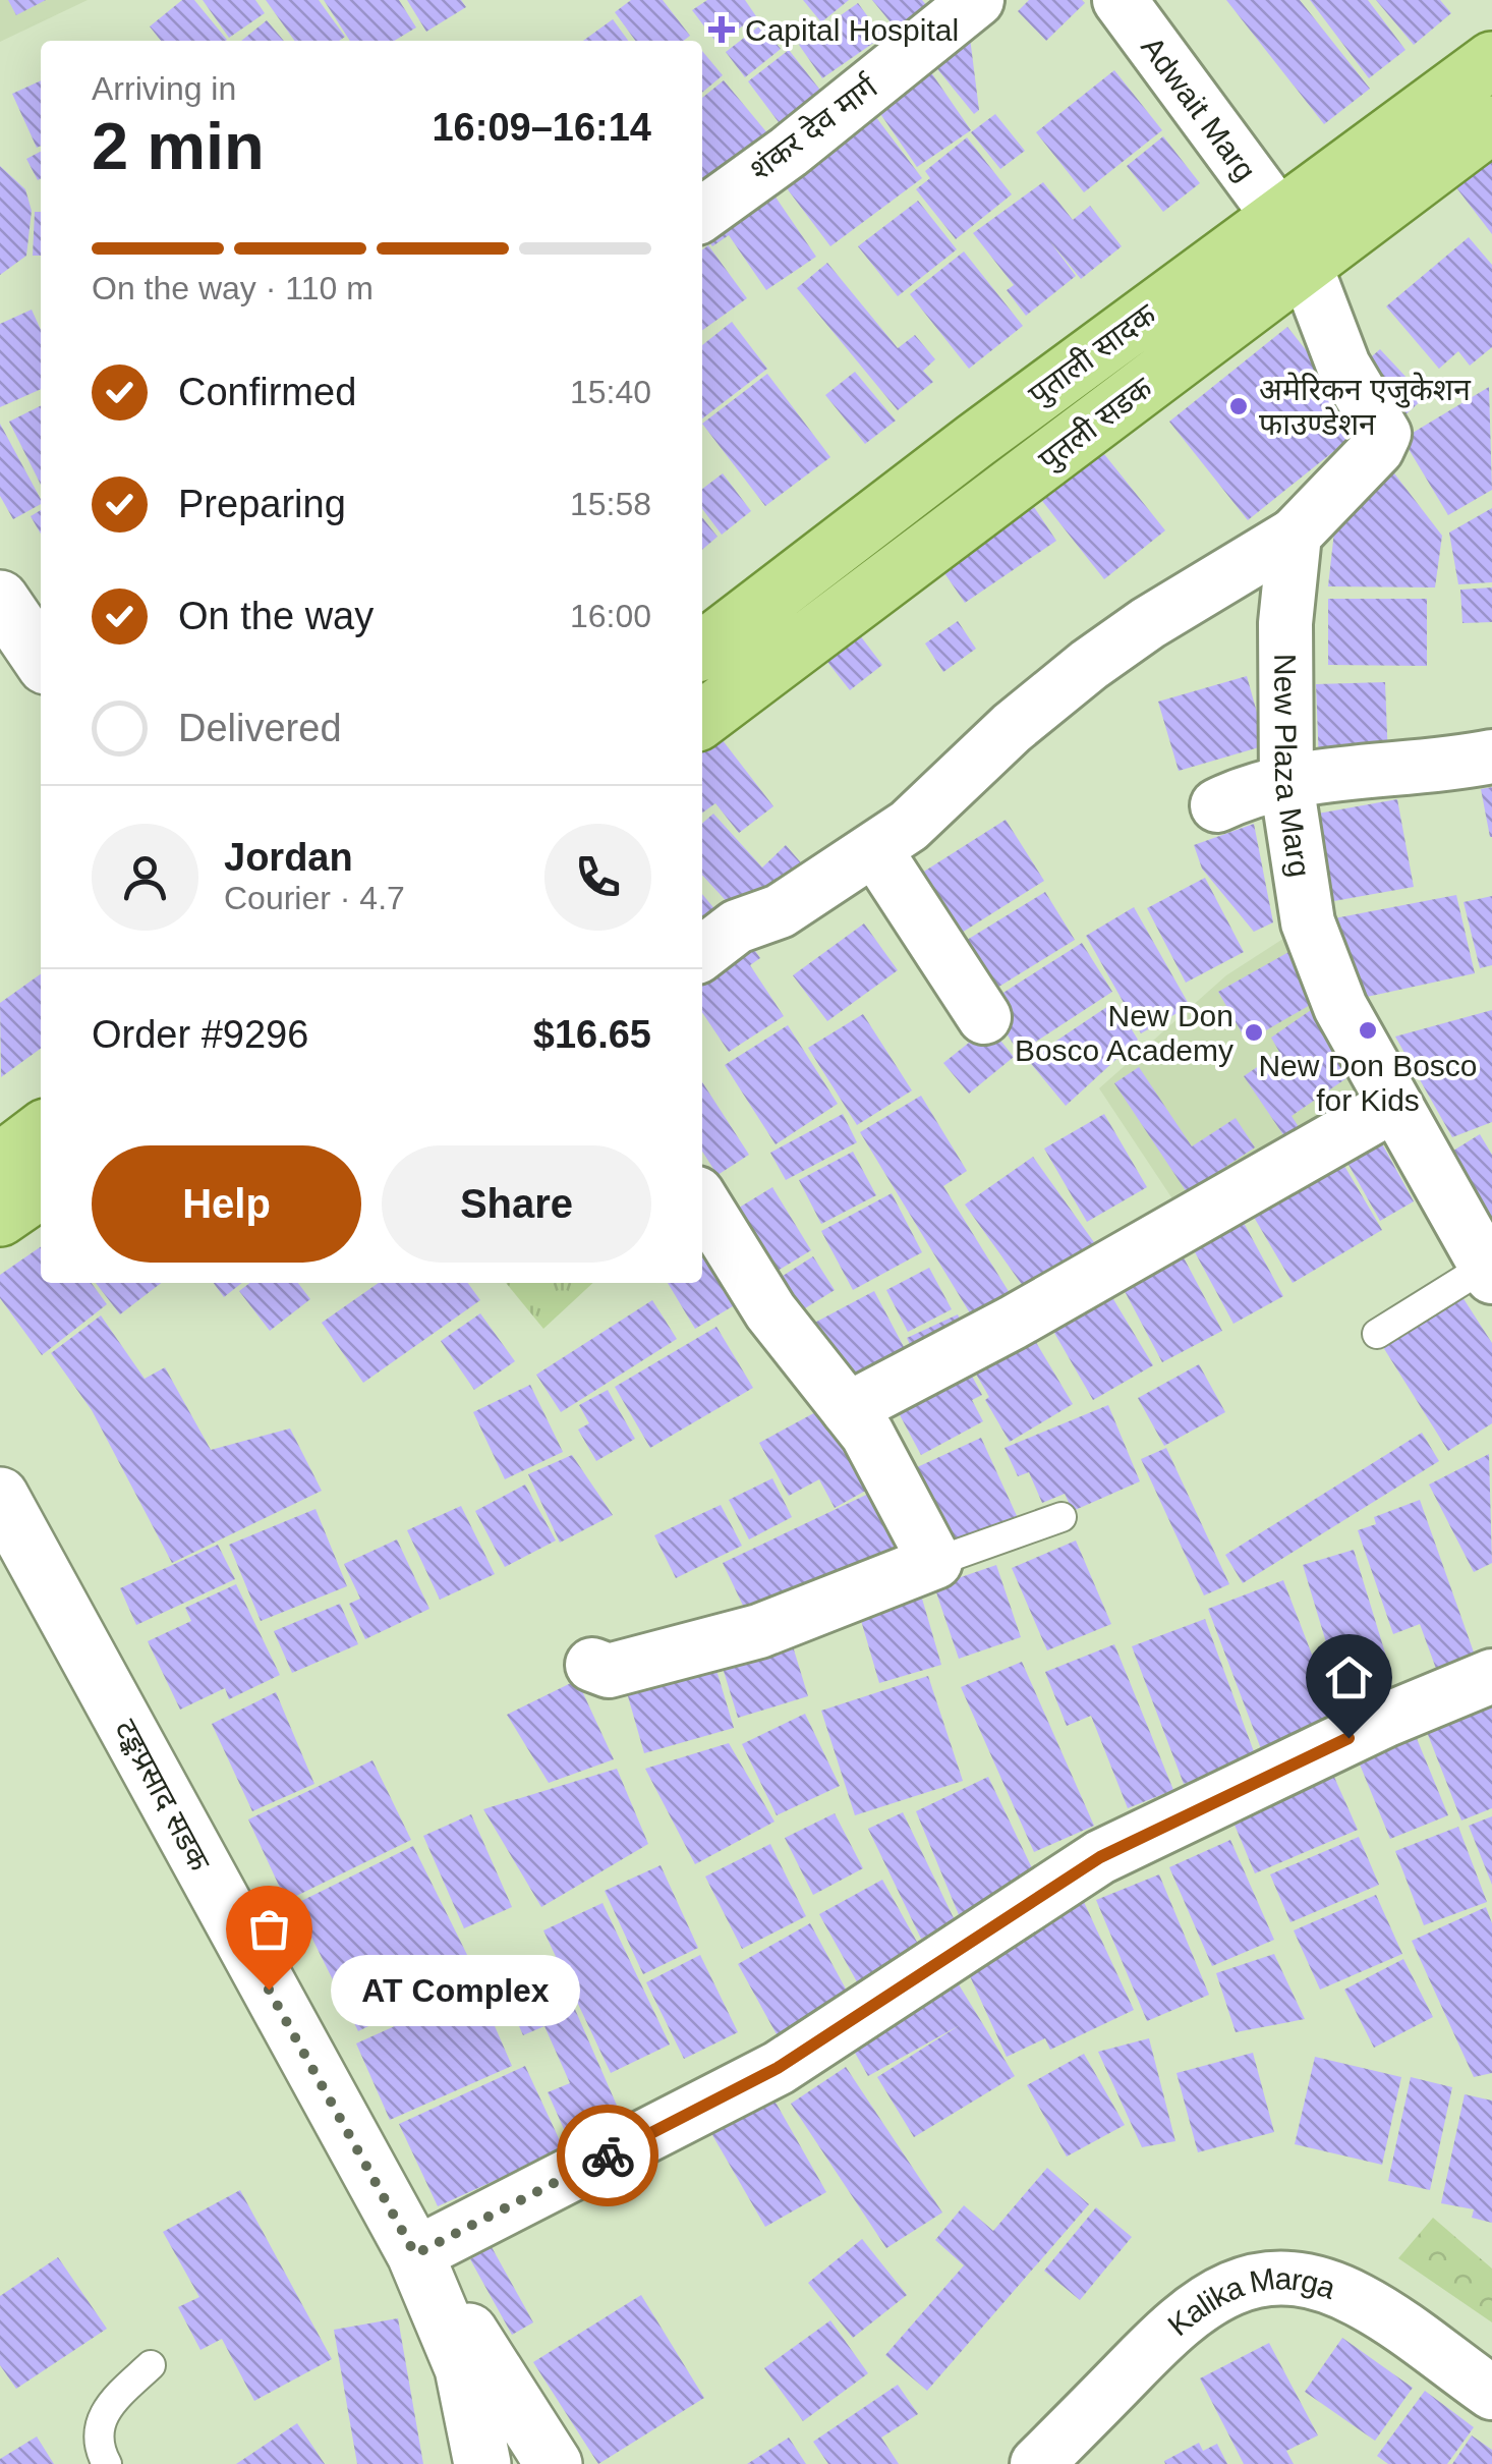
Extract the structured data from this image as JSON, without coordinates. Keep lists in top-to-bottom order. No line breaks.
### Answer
{"streets":{"main road":["पुताली सादक","पुतली सडक"],"street":["Adwait Marg","शंकर देव मार्ग","New Plaza Marg","टङ्कप्रसाद सडक","Kalika Marga"]},"crossings":[["Adwait Marg","पुताली सादक"],["Adwait Marg","पुतली सडक"],["पुताली सादक","पुतली सडक"]],"places":{"health":["Capital Hospital"],"other":["अमेरिकन एजुकेशन फाउण्डेशन","New Don Bosco for Kids","New Don Bosco Academy","AT Complex"]},"page":{"heading":["2 min","Arriving in","16:09–16:14"],"panel":["Jordan","Courier · 4.7","Order #9296","$16.65"],"bar":"On the way · 110 m","list":[["Confirmed","15:40"],["Preparing","15:58"],["On the way","16:00"],"Delivered"],"buttons":["Help","Share"],"bubble":"AT Complex"}}
